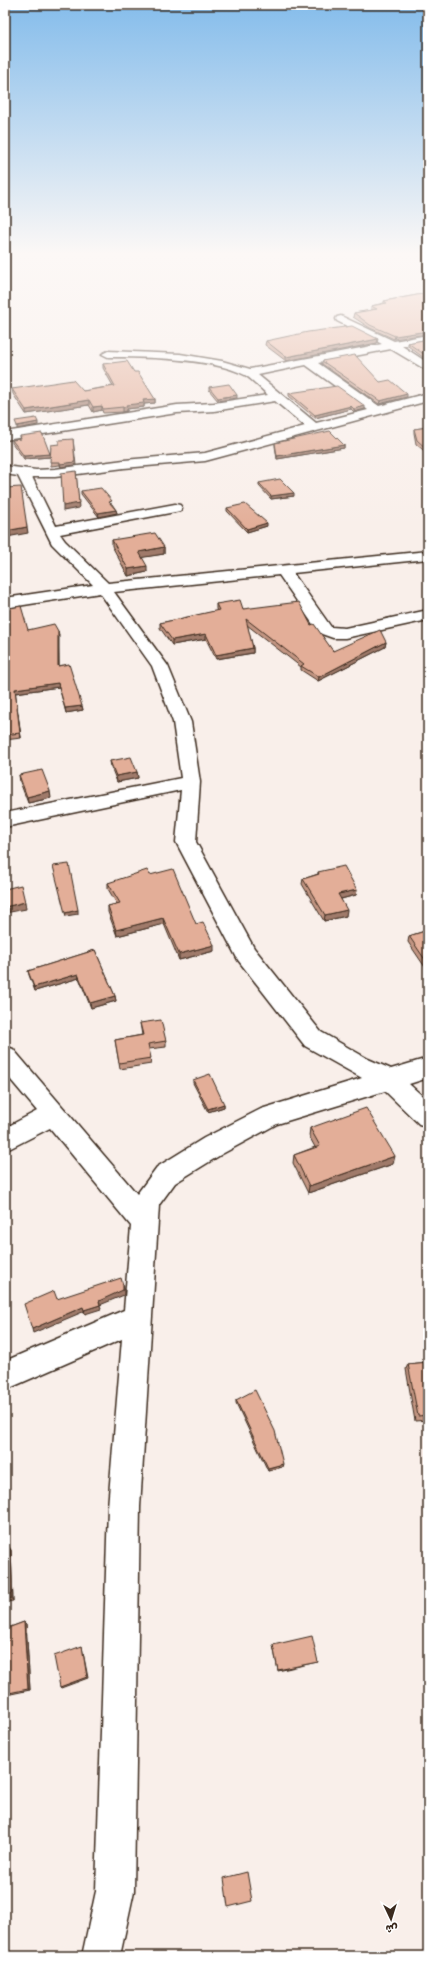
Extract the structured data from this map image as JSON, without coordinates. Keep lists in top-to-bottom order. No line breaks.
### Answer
{"north":"bottom"}
